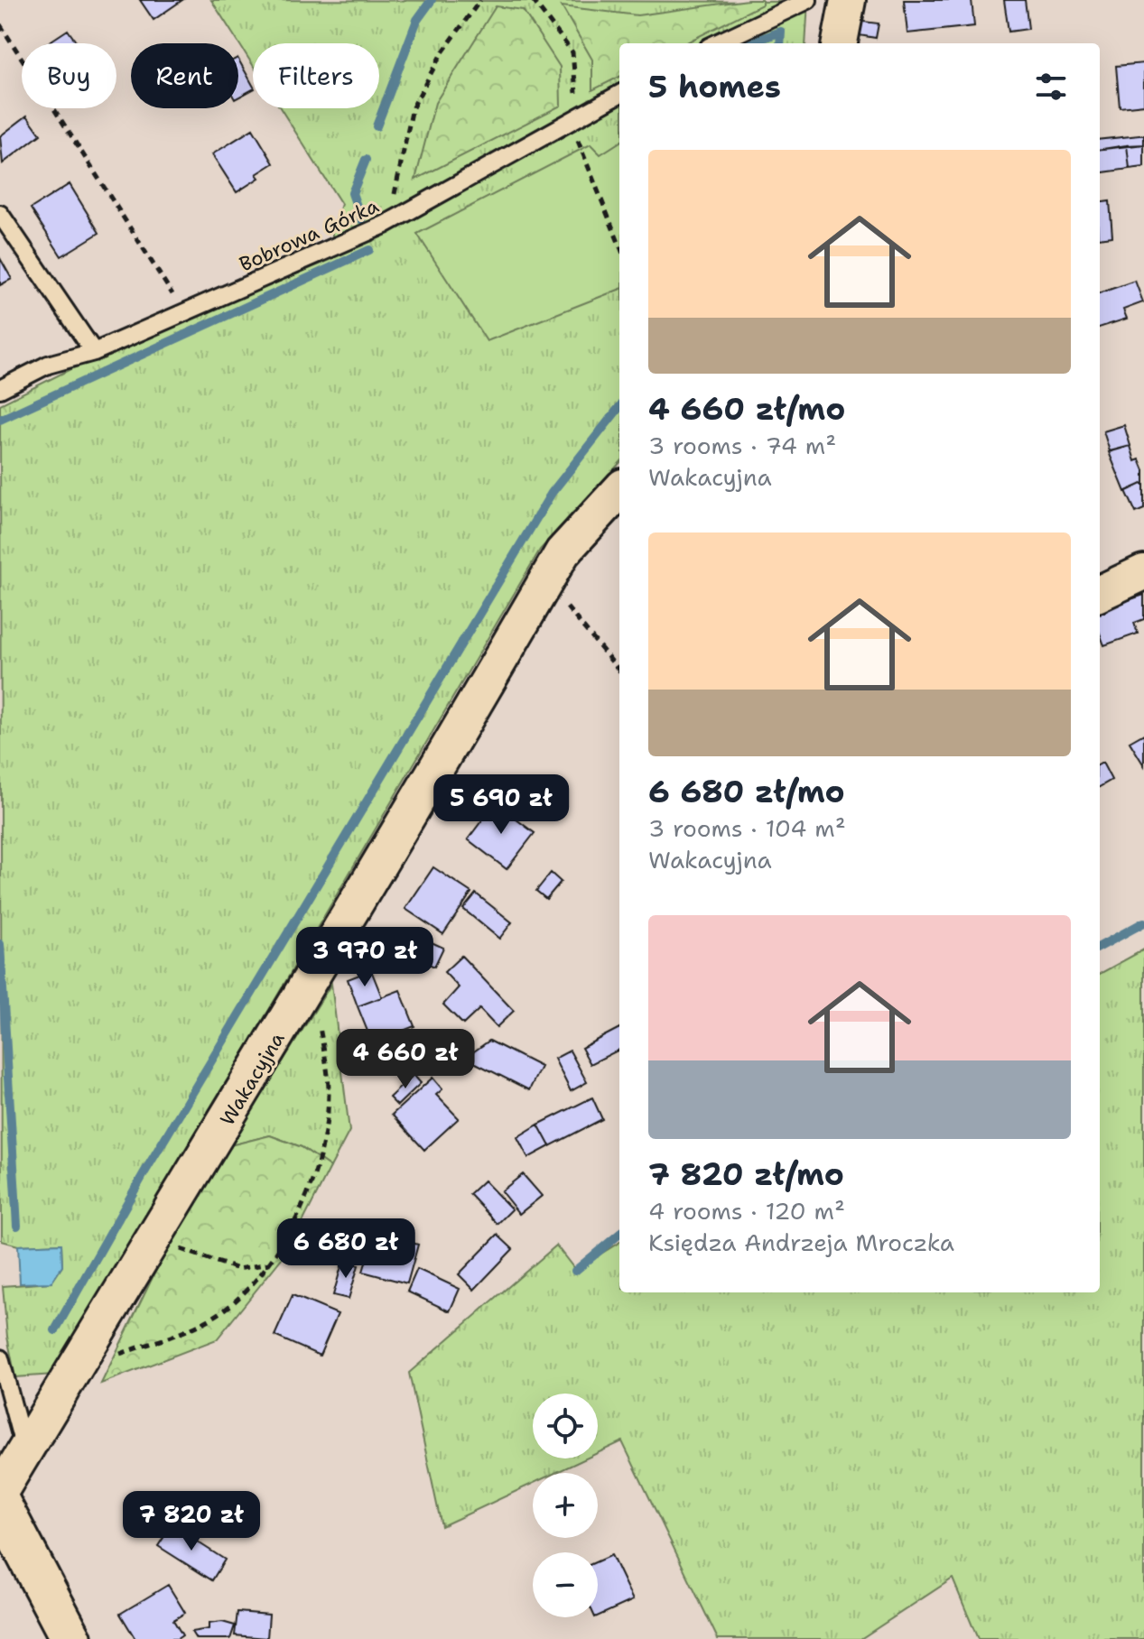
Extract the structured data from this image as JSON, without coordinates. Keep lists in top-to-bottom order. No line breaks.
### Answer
{"streets":{"street":["Wakacyjna"],"lane":["Bobrowa Górka"]},"page":{"chip":["Buy","Rent","Filters"],"heading":"5 homes","list":[{"name":"4 660 zł/mo","note":"3 rooms · 74 m² · Wakacyjna"},{"name":"6 680 zł/mo","note":"3 rooms · 104 m² · Wakacyjna"},{"name":"7 820 zł/mo","note":"4 rooms · 120 m² · Księdza Andrzeja Mroczka"}],"price":["5 690 zł","3 970 zł","4 660 zł","6 680 zł","7 820 zł"],"map_buttons":["+","−"]}}
